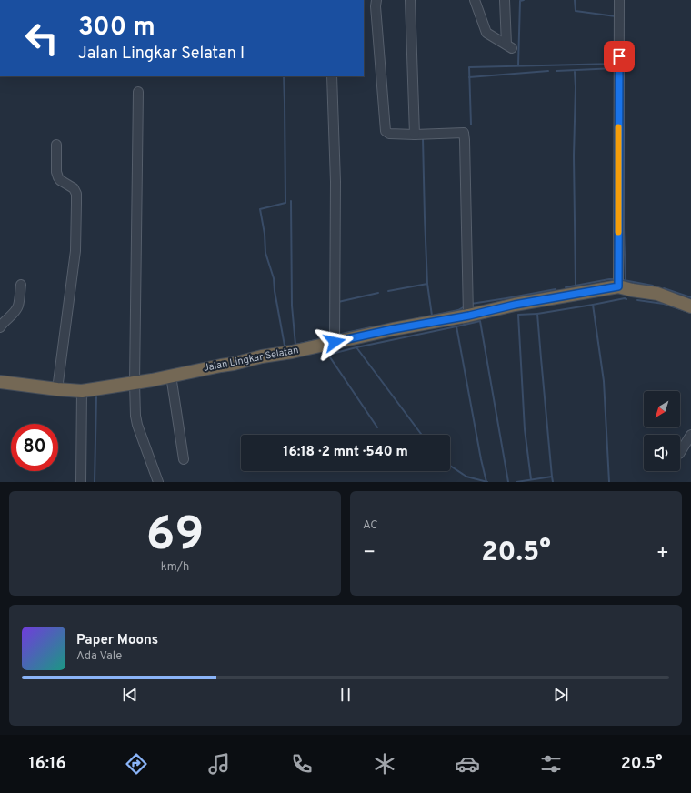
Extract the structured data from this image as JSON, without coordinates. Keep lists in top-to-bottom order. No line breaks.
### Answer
{"streets":{"highway":["Jalan Lingkar Selatan"]},"north":"bottom left","page":{"turn":["300 m","Jalan Lingkar Selatan I"],"limit":"80","trip":"16:18 · 2 mnt · 540 m","tile":[["69","km/h"],"AC"],"heat":["−","20.5°","+"],"song":["Paper Moons","Ada Vale"],"tabs":["16:16","20.5°"]}}
